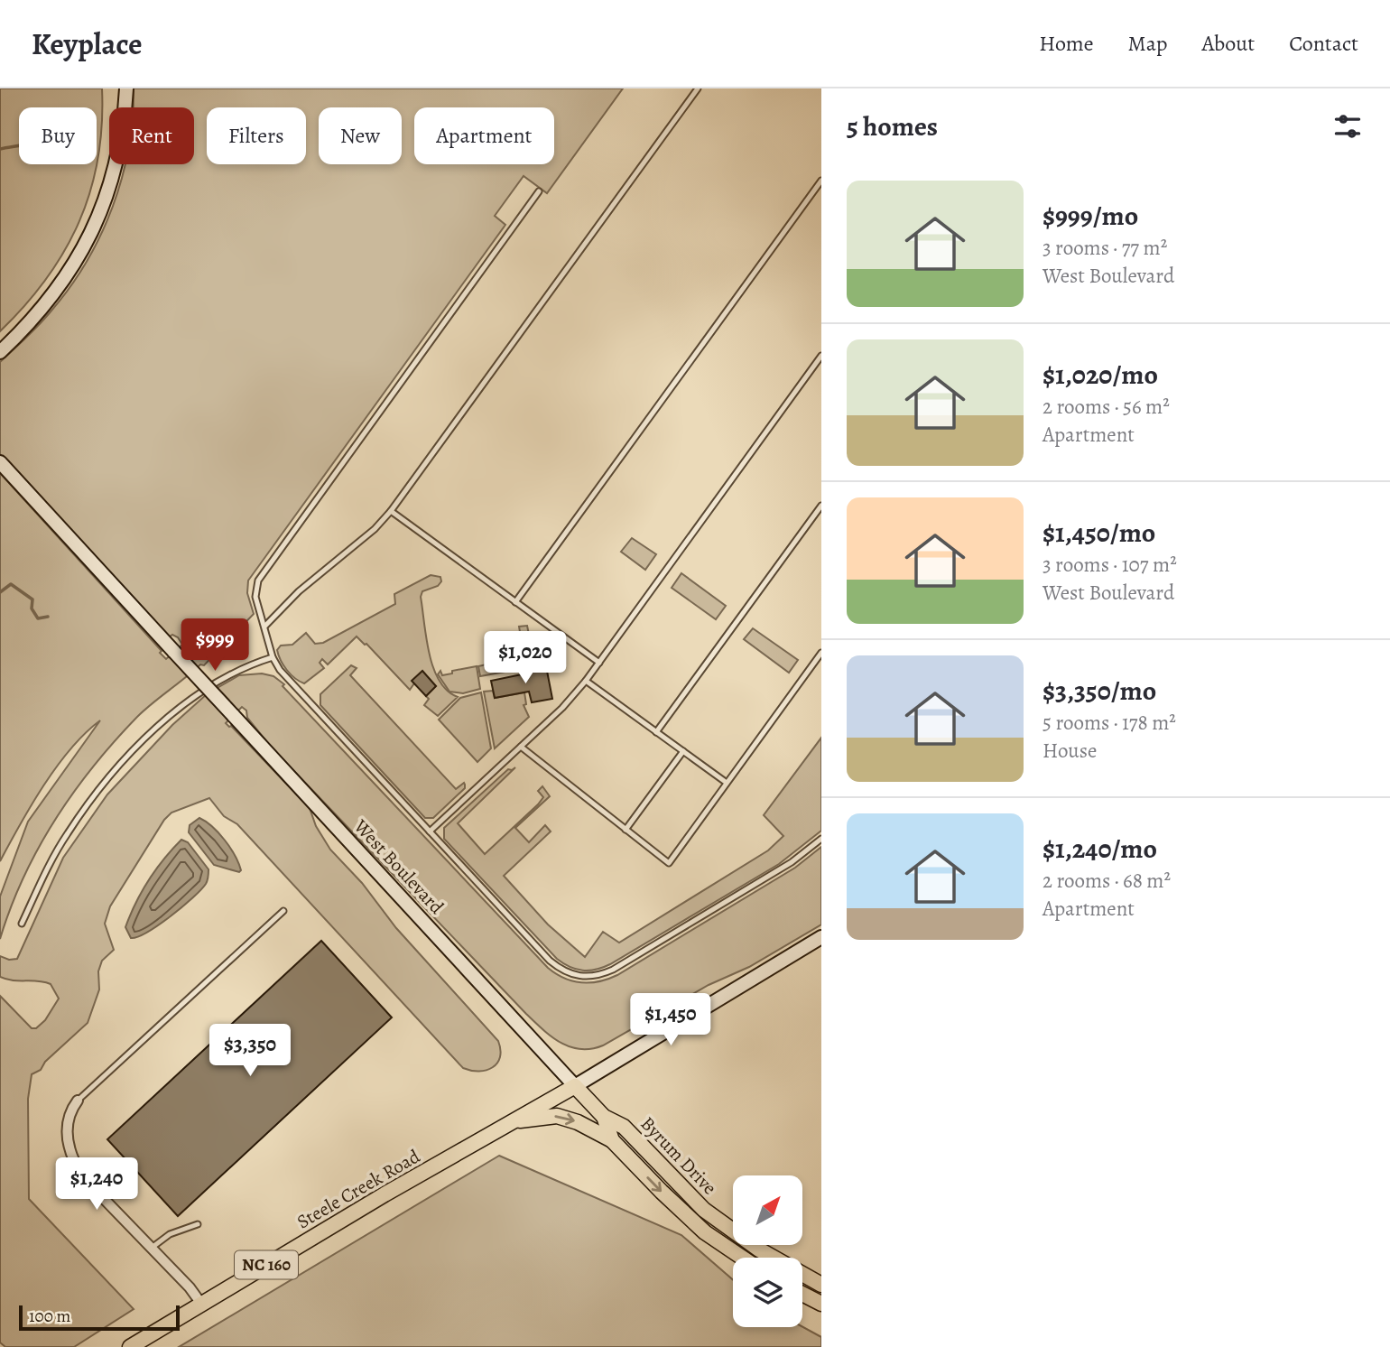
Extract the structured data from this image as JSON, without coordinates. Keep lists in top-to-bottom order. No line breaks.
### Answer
{"streets":{"main road":["Byrum Drive","Steele Creek Road","NC 160"],"street":["West Boulevard"]},"crossings":[["West Boulevard","Byrum Drive"],["West Boulevard","Steele Creek Road"],["Byrum Drive","Steele Creek Road"]],"scale_bar":"100 m","north":"top right","page":{"header":"Keyplace","nav":["Home","Map","About","Contact"],"heading":"5 homes","chip":["Buy","Rent","Filters","New","Apartment"],"list":[{"name":"$999/mo","note":"3 rooms · 77 m² · West Boulevard"},{"name":"$1,020/mo","note":"2 rooms · 56 m² · Apartment"},{"name":"$1,450/mo","note":"3 rooms · 107 m² · West Boulevard"},{"name":"$3,350/mo","note":"5 rooms · 178 m² · House"},{"name":"$1,240/mo","note":"2 rooms · 68 m² · Apartment"}],"price":["$999","$1,020","$1,450","$3,350","$1,240"],"scale":"100 m"}}
